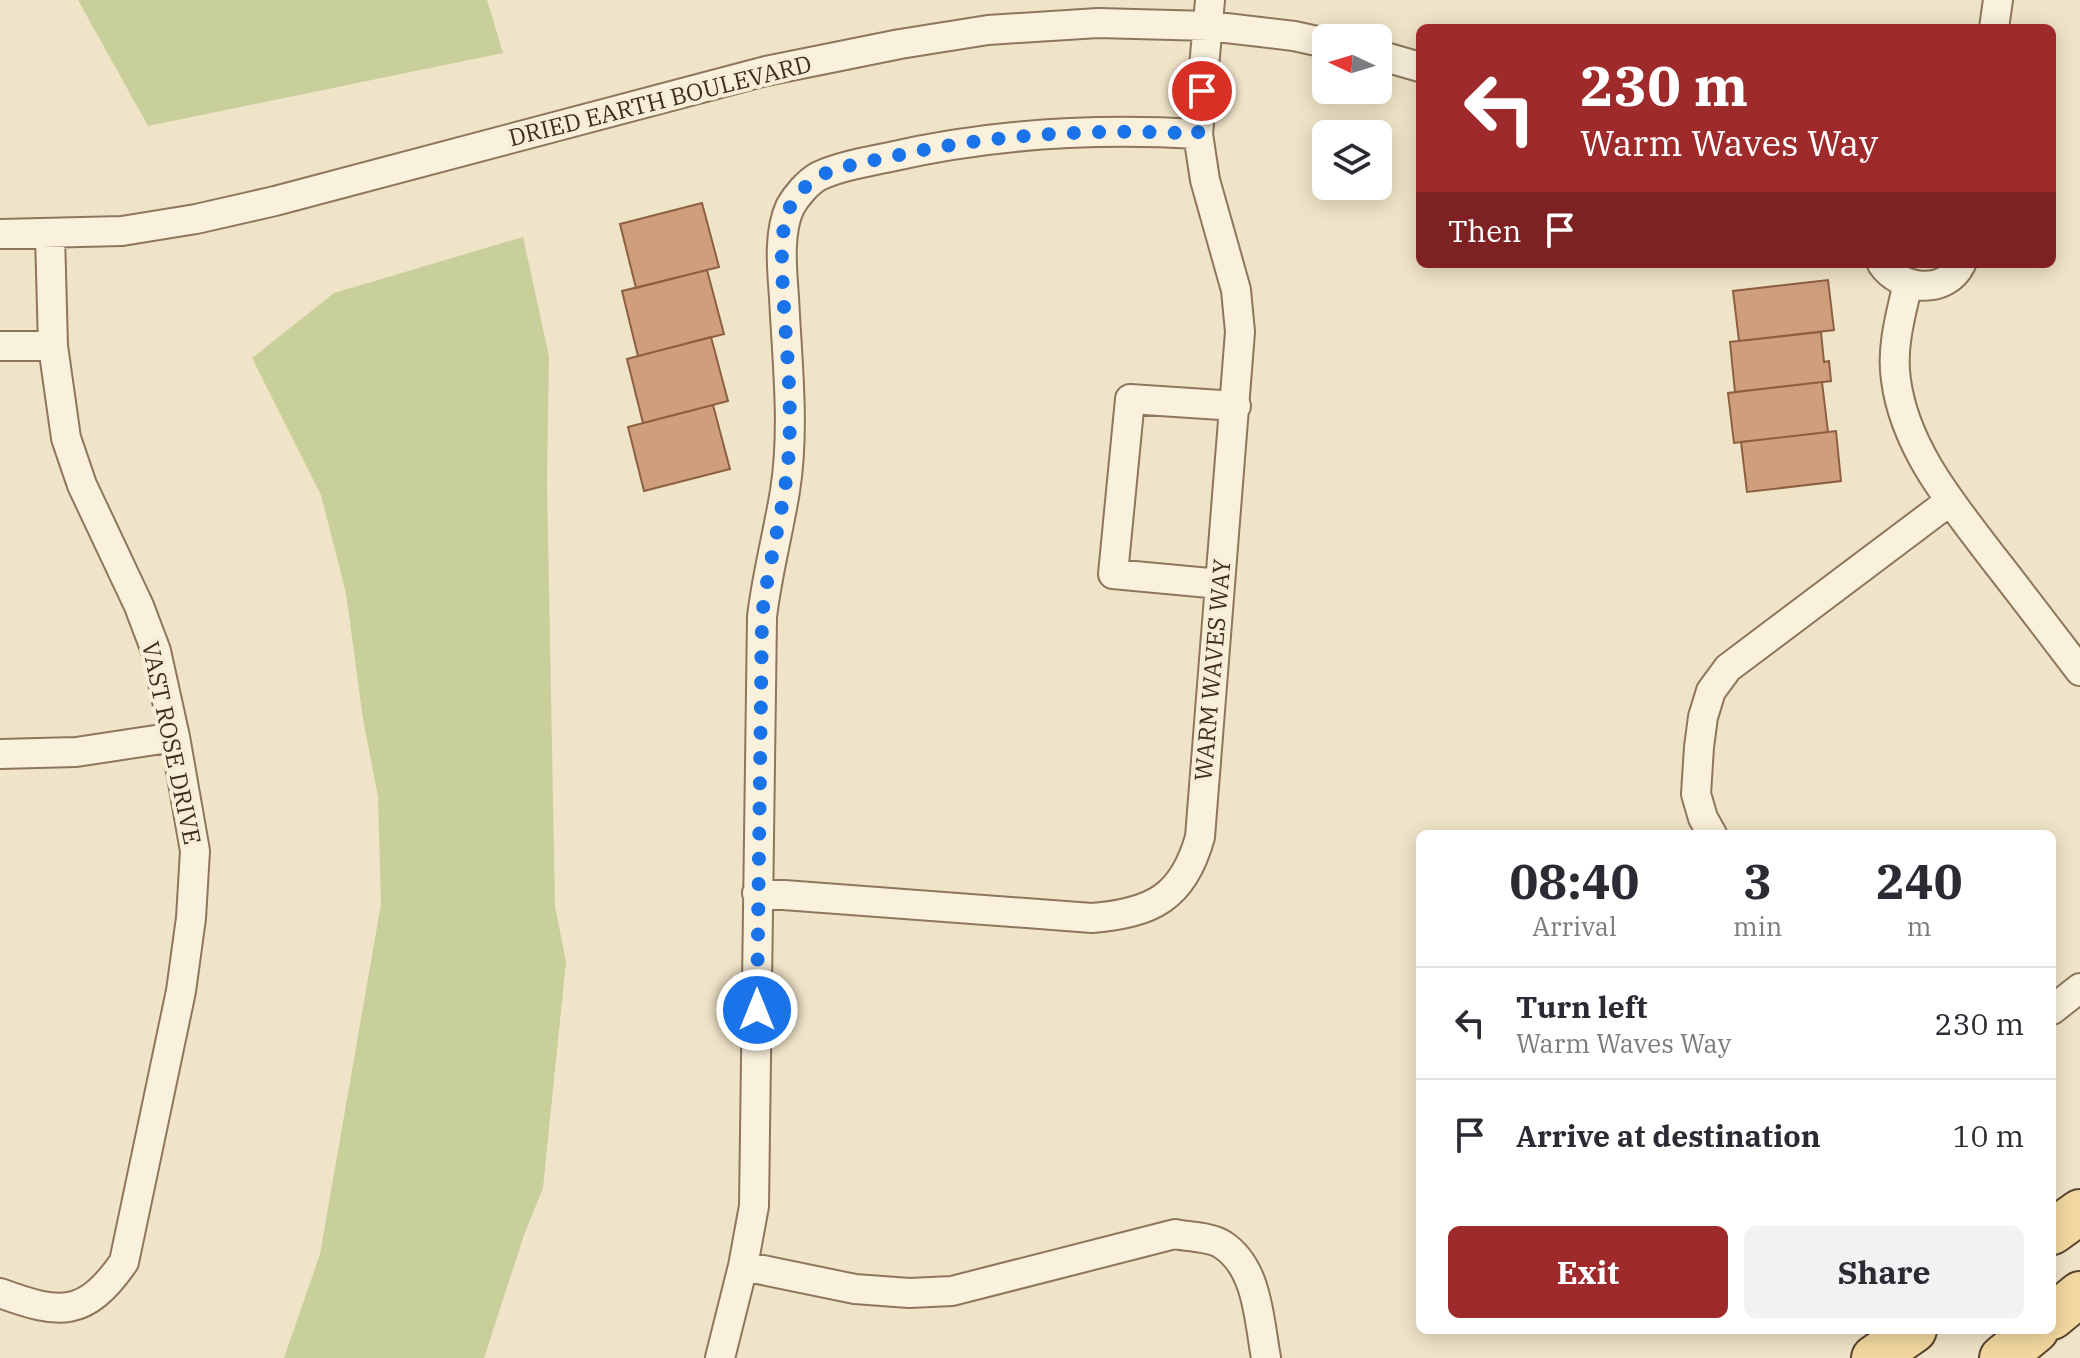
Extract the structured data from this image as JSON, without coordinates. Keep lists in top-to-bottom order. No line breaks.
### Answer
{"streets":{"street":["DRIED EARTH BOULEVARD","WARM WAVES WAY","VAST ROSE DRIVE"]},"crossings":[["DRIED EARTH BOULEVARD","WARM WAVES WAY"],["DRIED EARTH BOULEVARD","VAST ROSE DRIVE"]],"north":"left","page":{"turn":["230 m","Warm Waves Way"],"then":"Then","eta":["08:40","Arrival","3","min","240","m"],"list":[{"name":"Turn left","note":"Warm Waves Way","value":"230 m"},{"name":"Arrive at destination","value":"10 m"}],"buttons":["Exit","Share"]}}
